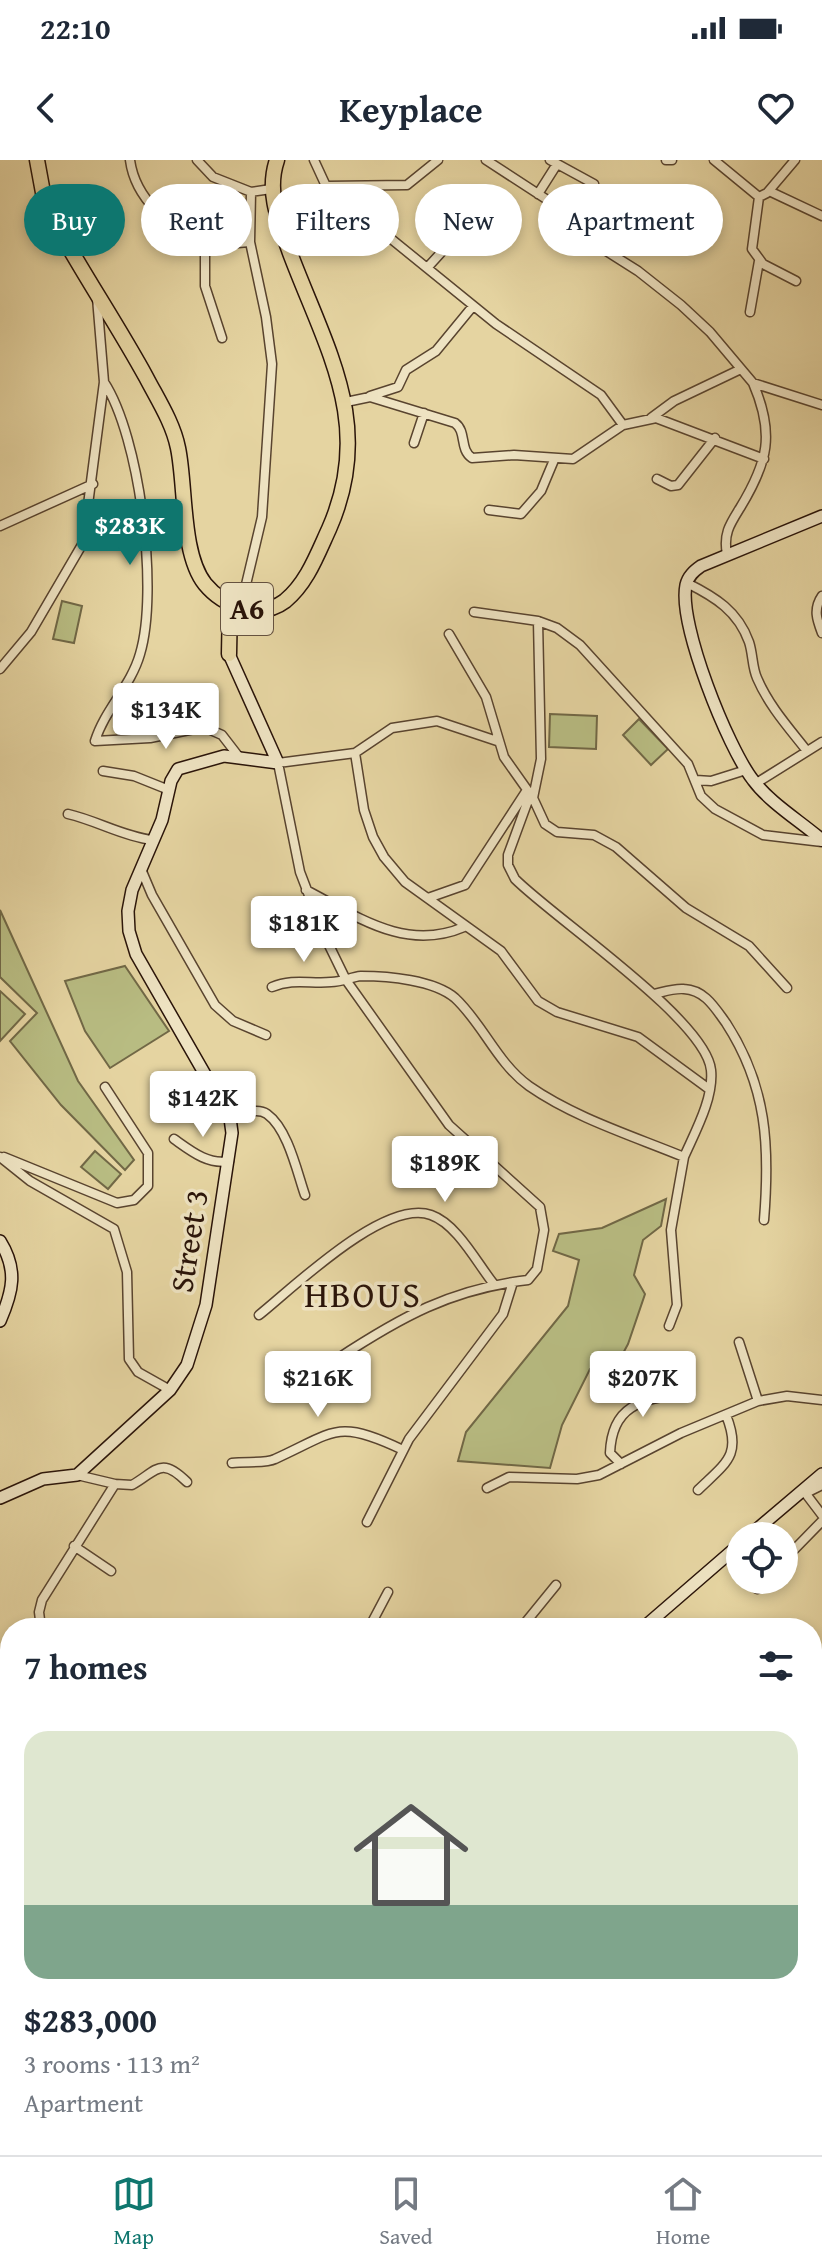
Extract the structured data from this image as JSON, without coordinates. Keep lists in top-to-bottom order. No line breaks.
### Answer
{"streets":{"highway":["A6"],"street":["Street 3"]},"districts":["HBOUS"],"page":{"status":"22:10","header":"Keyplace","chip":["Buy","Rent","Filters","New","Apartment"],"price":["$283K","$134K","$181K","$142K","$189K","$216K","$207K"],"heading":"7 homes","list":[{"name":"$283,000","note":"3 rooms · 113 m² · Apartment"}],"tabs":["Map","Saved","Home"]}}
